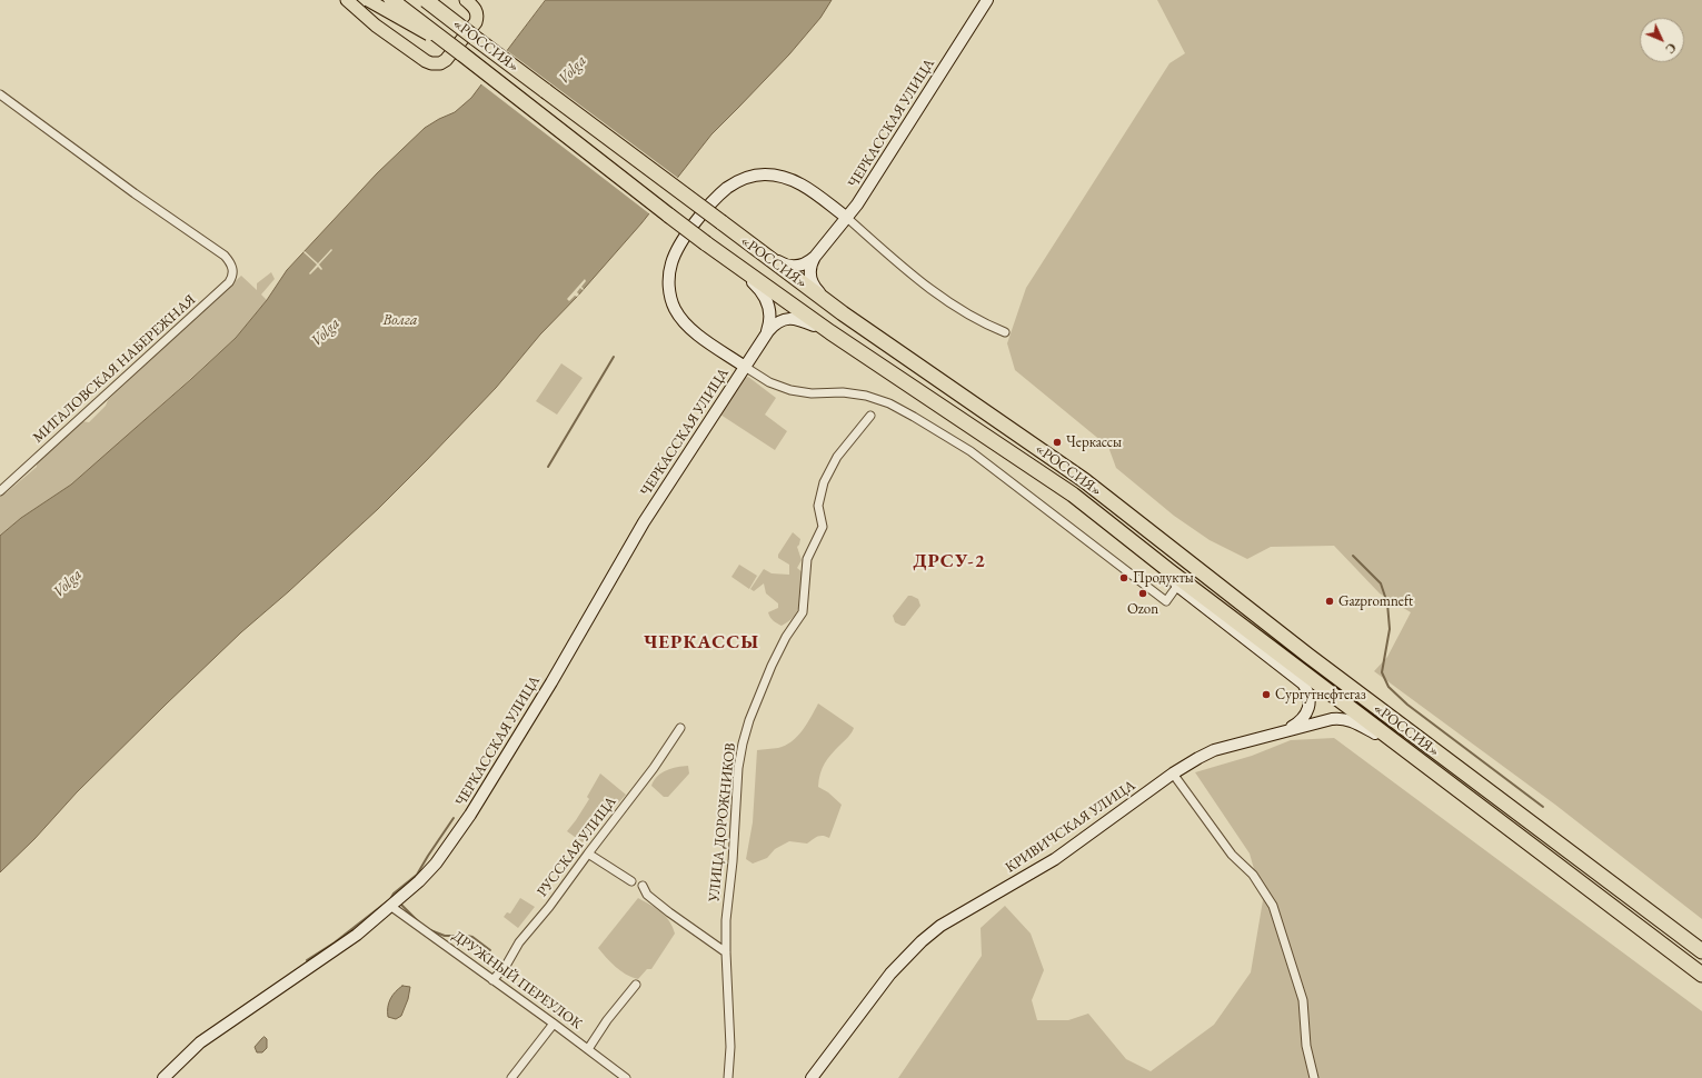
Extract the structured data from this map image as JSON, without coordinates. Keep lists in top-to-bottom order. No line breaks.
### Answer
{"streets":{"highway":["«РОССИЯ»"],"street":["ЧЕРКАССКАЯ УЛИЦА","МИГАЛОВСКАЯ НАБЕРЕЖНАЯ","УЛИЦА ДОРОЖНИКОВ","КРИВИЧСКАЯ УЛИЦА","РУССКАЯ УЛИЦА","ДРУЖНЫЙ ПЕРЕУЛОК"]},"crossings":[["«РОССИЯ»","ЧЕРКАССКАЯ УЛИЦА"],["«РОССИЯ»","КРИВИЧСКАЯ УЛИЦА"],["ЧЕРКАССКАЯ УЛИЦА","ДРУЖНЫЙ ПЕРЕУЛОК"],["РУССКАЯ УЛИЦА","ДРУЖНЫЙ ПЕРЕУЛОК"]],"districts":["ДРСУ-2","ЧЕРКАССЫ"],"water":["Volga","Волга"],"places":["Черкассы","Продукты","Ozon","Gazpromneft","Сургутнефтегаз"],"north":"bottom right"}
